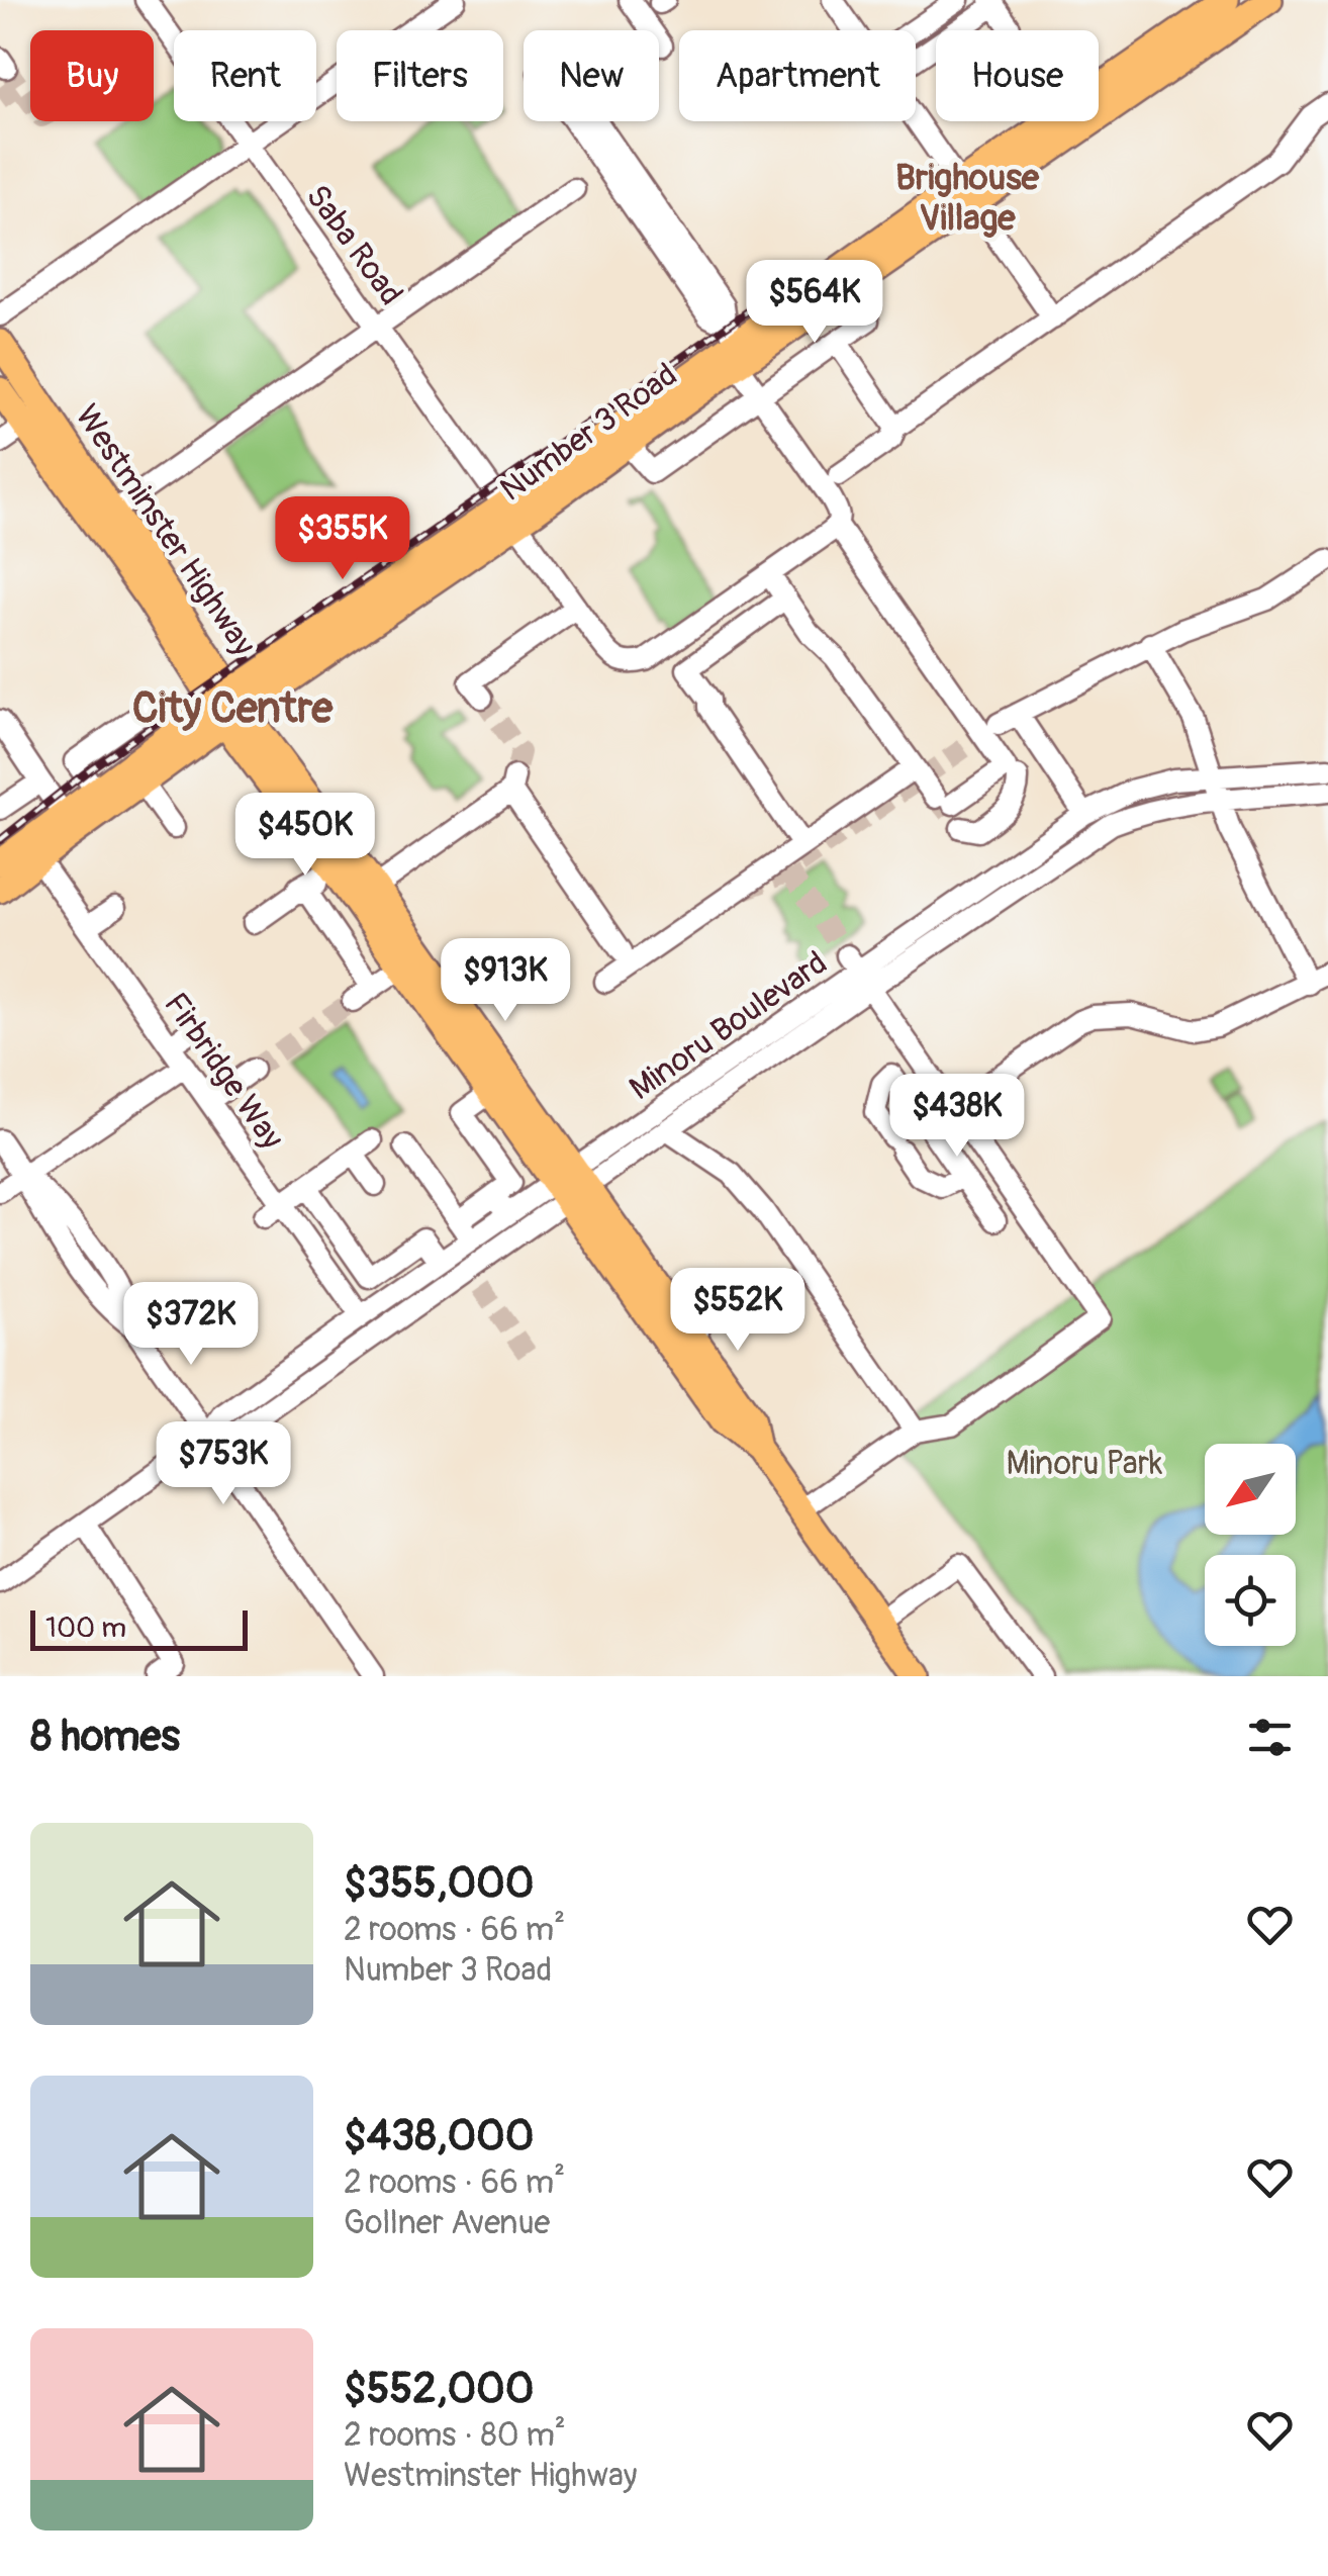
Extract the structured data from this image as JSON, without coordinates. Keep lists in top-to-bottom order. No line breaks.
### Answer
{"streets":{"main road":["Number 3 Road","Westminster Highway"],"street":["Saba Road","Minoru Boulevard","Firbridge Way"]},"crossings":[["Saba Road","Number 3 Road"],["Number 3 Road","Westminster Highway"],["Number 3 Road","Firbridge Way"],["Westminster Highway","Minoru Boulevard"],["Minoru Boulevard","Firbridge Way"]],"districts":["Brighouse Village","City Centre"],"parks":["Minoru Park"],"scale_bar":"100 m","north":"bottom left","page":{"chip":["Buy","Rent","Filters","New","Apartment","House"],"price":["$564K","$355K","$450K","$913K","$438K","$552K","$372K","$753K"],"scale":"100 m","heading":"8 homes","list":[{"name":"$355,000","note":"2 rooms · 66 m² · Number 3 Road"},{"name":"$438,000","note":"2 rooms · 66 m² · Gollner Avenue"},{"name":"$552,000","note":"2 rooms · 80 m² · Westminster Highway"}]}}
